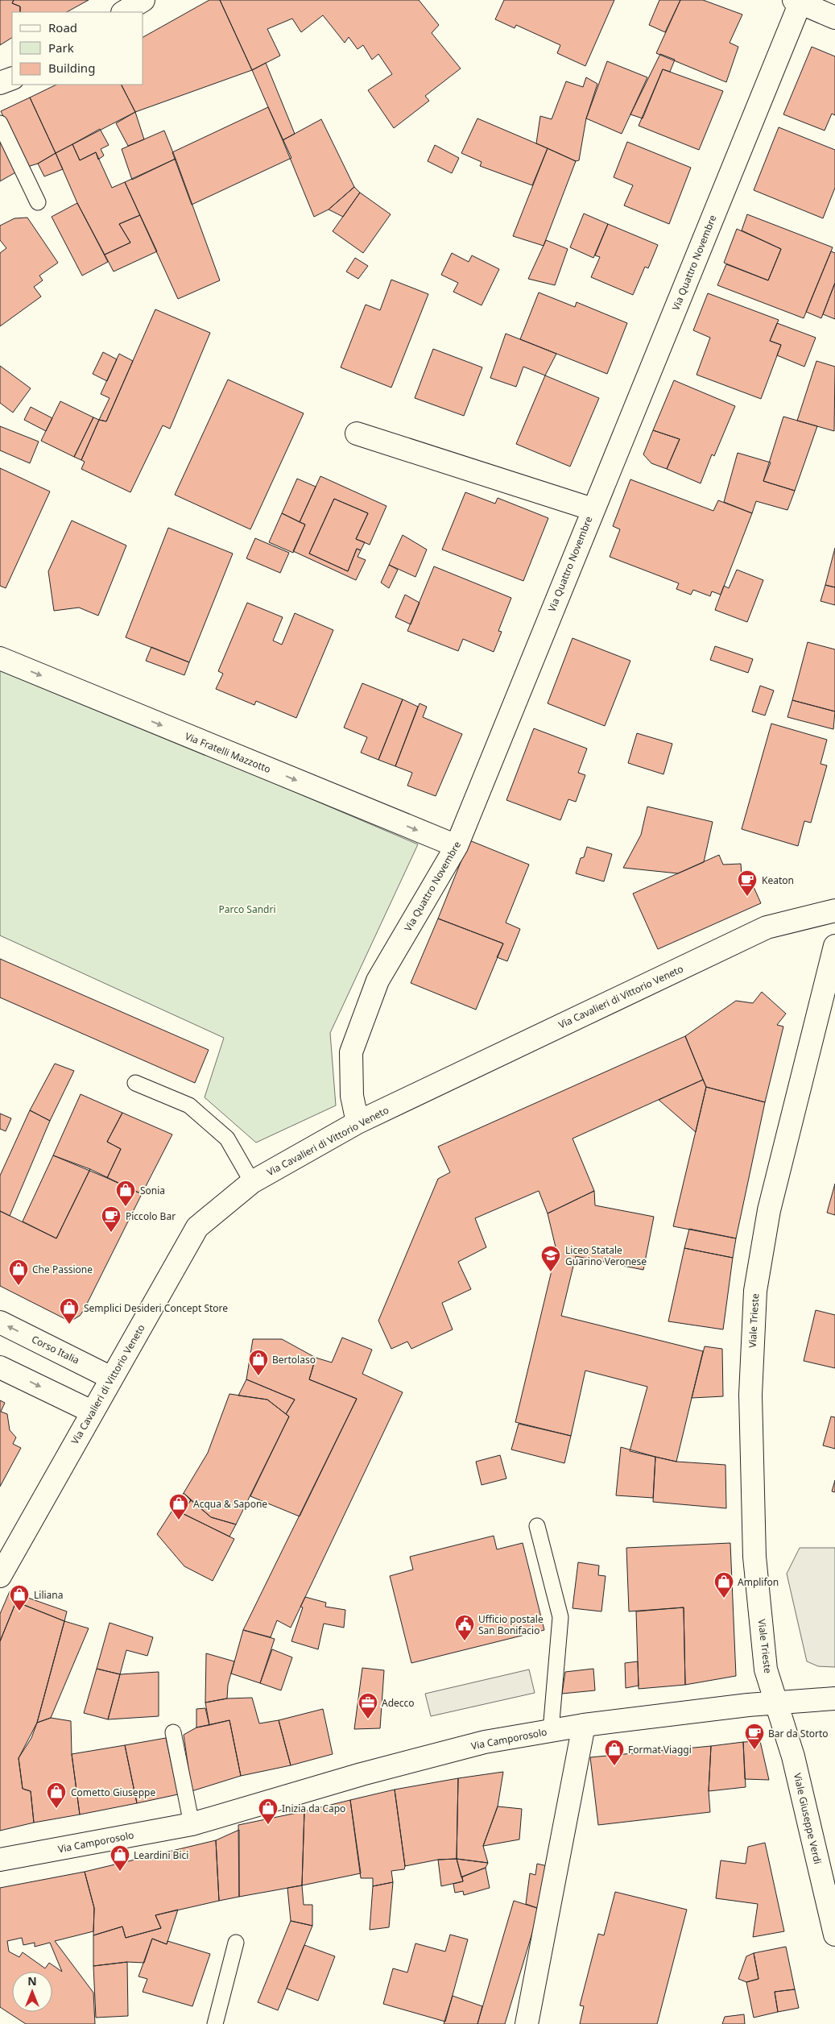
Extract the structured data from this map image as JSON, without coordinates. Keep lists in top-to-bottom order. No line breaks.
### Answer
{"streets":{"street":["Via Quattro Novembre","Via Fratelli Mazzotto","Via Cavalieri di Vittorio Veneto","Viale Trieste","Corso Italia","Via Camporosolo","Viale Giuseppe Verdi"]},"crossings":[["Via Quattro Novembre","Via Fratelli Mazzotto"],["Via Quattro Novembre","Via Cavalieri di Vittorio Veneto"],["Via Cavalieri di Vittorio Veneto","Corso Italia"],["Viale Trieste","Via Camporosolo"],["Viale Trieste","Viale Giuseppe Verdi"],["Via Camporosolo","Viale Giuseppe Verdi"]],"one_way":["Via Fratelli Mazzotto"],"parks":["Parco Sandri"],"places":{"cafe":["Keaton","Piccolo Bar","Bar da Storto"],"shop":["Sonia","Che Passione","Semplici Desideri Concept Store","Bertolaso","Acqua & Sapone","Amplifon","Liliana","Format Viaggi","Cometto Giuseppe","Inizia da Capo","Leardini Bici"],"school or university":["Liceo Statale Guarino Veronese"],"public building":["Ufficio postale San Bonifacio"],"office":["Adecco"]},"legend":["Road","Park","Building"],"north":"top"}
